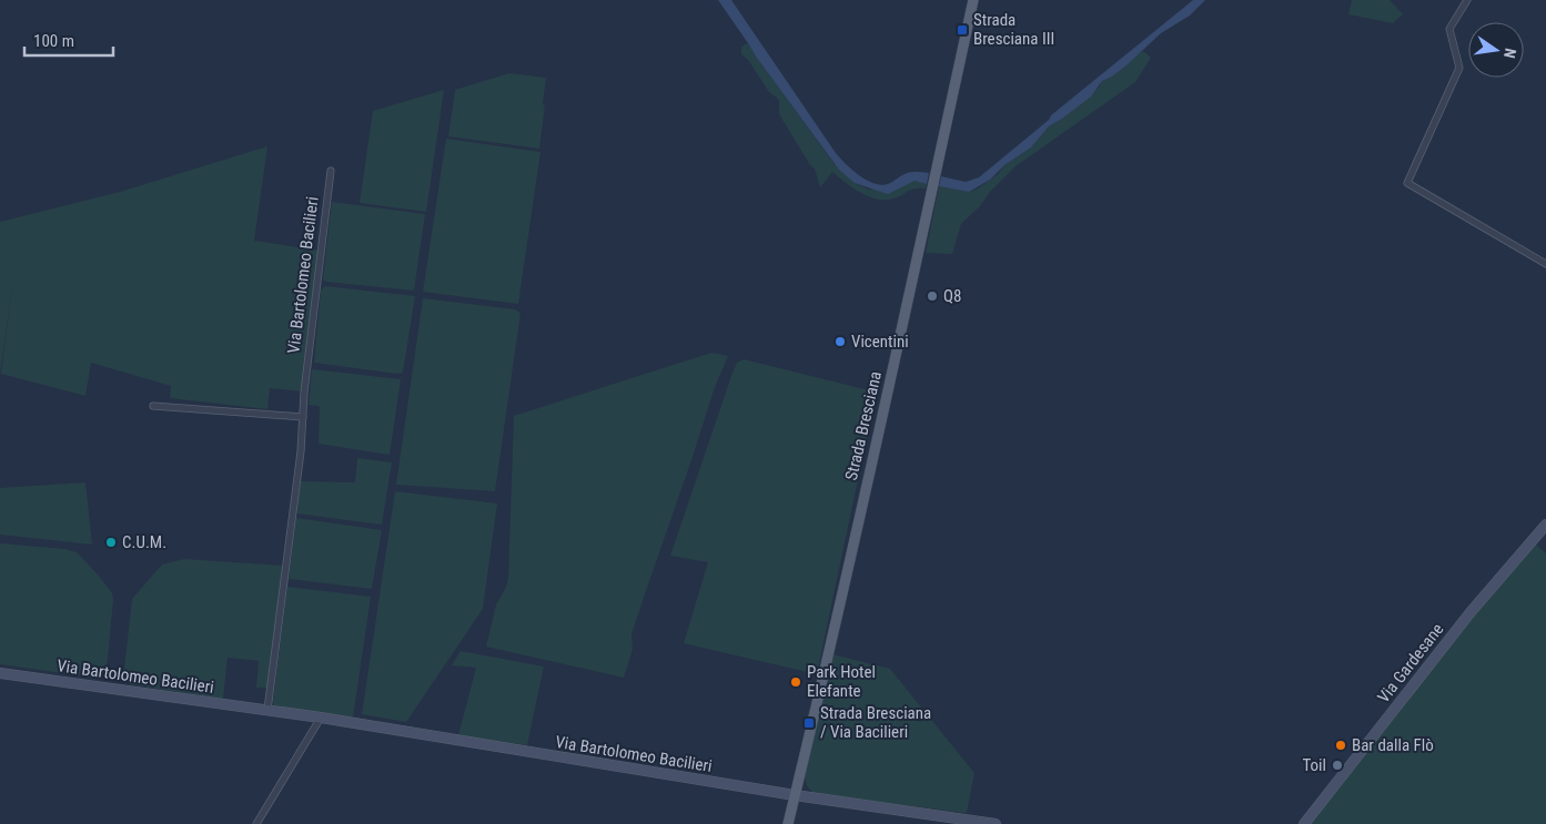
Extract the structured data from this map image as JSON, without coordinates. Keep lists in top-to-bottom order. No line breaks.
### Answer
{"streets":{"main road":["Strada Bresciana"],"street":["Via Bartolomeo Bacilieri","Via Gardesane"]},"crossings":[["Via Bartolomeo Bacilieri","Strada Bresciana"]],"places":{"transit":["Strada Bresciana III","Strada Bresciana / Via Bacilieri"],"other":["Q8","Vicentini","C.U.M.","Park Hotel Elefante","Bar dalla Flò","Toil"]},"scale_bar":"100 m","north":"right"}
